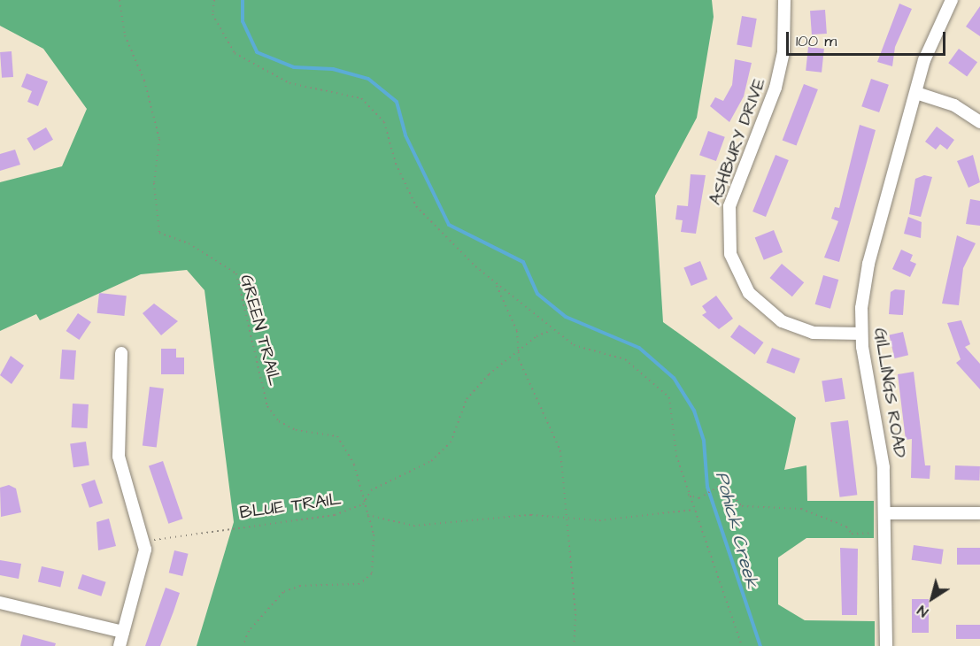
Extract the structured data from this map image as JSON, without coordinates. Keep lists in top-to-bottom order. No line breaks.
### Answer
{"streets":{"street":["ASHBURY DRIVE","GILLINGS ROAD"],"path":["GREEN TRAIL","BLUE TRAIL"]},"crossings":[["ASHBURY DRIVE","GILLINGS ROAD"],["GREEN TRAIL","BLUE TRAIL"]],"water":["Pohick Creek"],"scale_bar":"100 m","north":"bottom left"}
